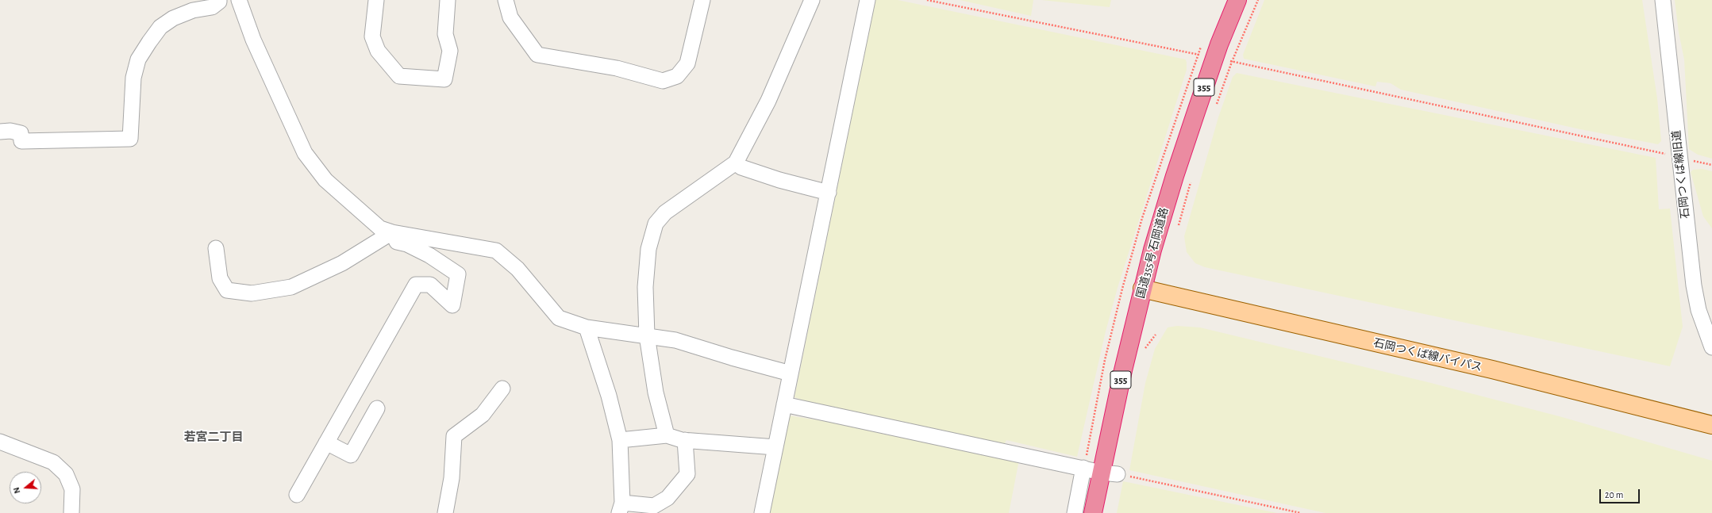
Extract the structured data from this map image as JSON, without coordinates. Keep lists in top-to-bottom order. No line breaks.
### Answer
{"streets":{"highway":["355","国道355号 石岡道路"],"main road":["石岡つくば線バイパス"],"street":["石岡つくば線旧道"]},"crossings":[["国道355号 石岡道路","石岡つくば線バイパス"]],"districts":["若宮二丁目"],"scale_bar":"20 m","north":"left"}
